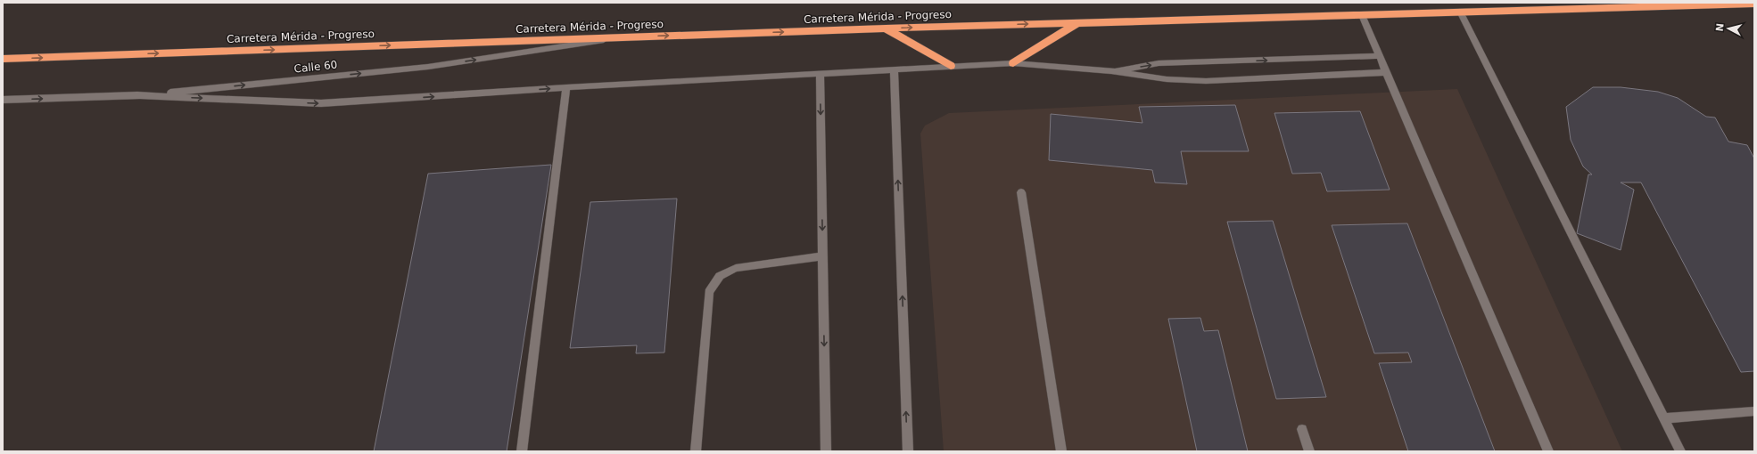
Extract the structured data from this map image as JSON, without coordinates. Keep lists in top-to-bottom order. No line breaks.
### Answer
{"streets":{"highway":["Carretera Mérida - Progreso"],"street":["Calle 60"]},"crossings":[["Carretera Mérida - Progreso","Calle 60"]],"one_way":["Carretera Mérida - Progreso"],"north":"left"}
